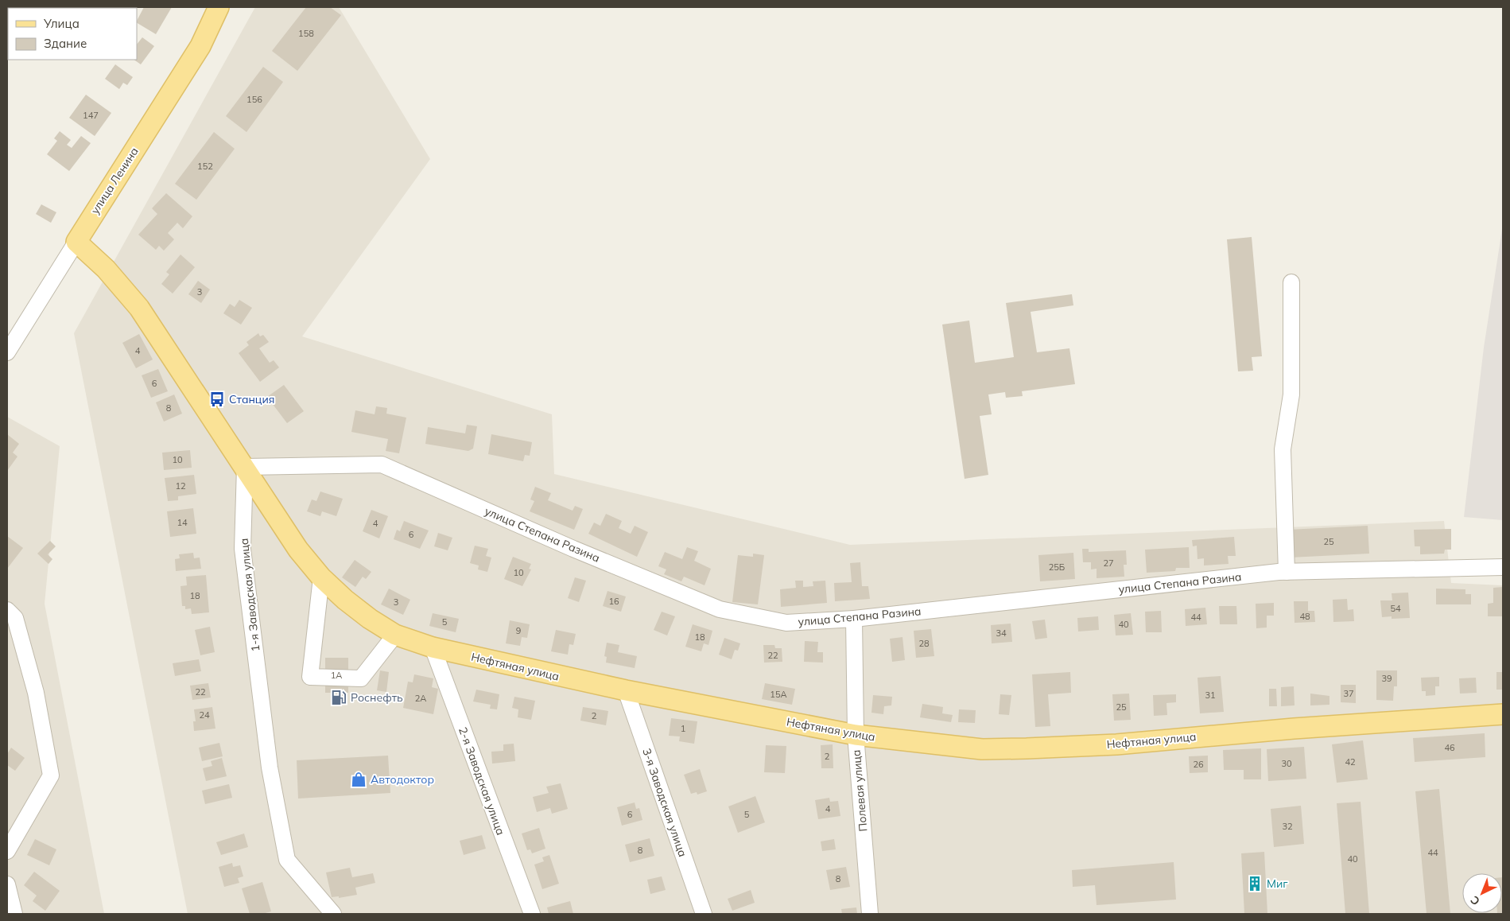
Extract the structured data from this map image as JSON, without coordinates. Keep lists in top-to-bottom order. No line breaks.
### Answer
{"streets":{"main road":["улица Ленина","Нефтяная улица"],"street":["улица Степана Разина","1-я Заводская улица","2-я Заводская улица","Полевая улица","3-я Заводская улица"]},"crossings":[["улица Степана Разина","1-я Заводская улица"],["улица Степана Разина","Нефтяная улица"],["улица Степана Разина","Полевая улица"],["1-я Заводская улица","Нефтяная улица"],["Нефтяная улица","2-я Заводская улица"],["Нефтяная улица","Полевая улица"],["Нефтяная улица","3-я Заводская улица"]],"places":{"bus stop":["Станция"],"fuel station":["Роснефть"],"shop":["Автодоктор"],"building":["Миг"]},"house_numbers":["158","156","147","152","3","4","6","8","10","12","14","4","6","25","27","25Б","10","18","16","3","54","48","44","5","40","9","34","18","28","22","1А","39","22","37","15А","31","2А","25","24","2","1","46","2","42","30","26","4","6","5","32","8","44","40","8"],"legend":["Улица","Здание"],"north":"bottom left"}
